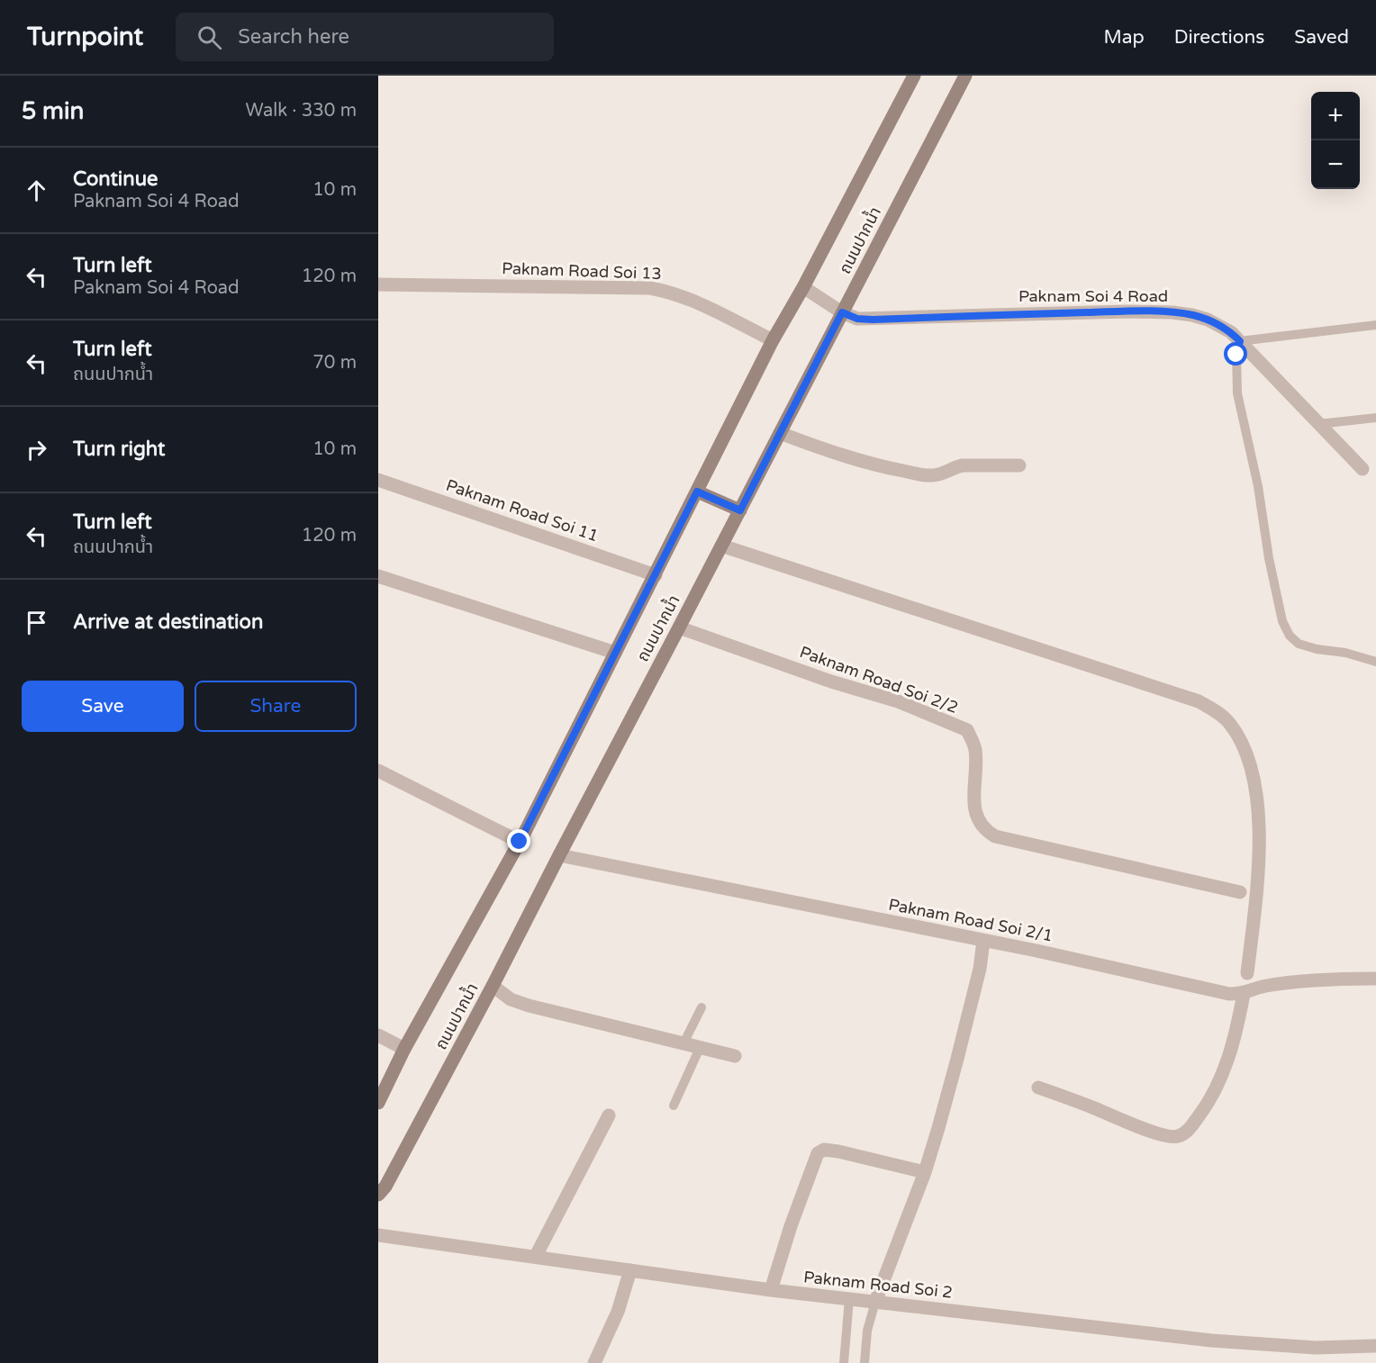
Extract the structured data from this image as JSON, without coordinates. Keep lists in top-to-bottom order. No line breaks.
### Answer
{"streets":{"street":["ถนนปากน้ำ","Paknam Road Soi 13","Paknam Soi 4 Road","Paknam Road Soi 11","Paknam Road Soi 2/2","Paknam Road Soi 2/1","Paknam Road Soi 2"]},"crossings":[["ถนนปากน้ำ","Paknam Road Soi 13"],["ถนนปากน้ำ","Paknam Soi 4 Road"],["ถนนปากน้ำ","Paknam Road Soi 11"],["ถนนปากน้ำ","Paknam Road Soi 2/2"],["ถนนปากน้ำ","Paknam Road Soi 2/1"]],"page":{"header":"Turnpoint","search":"Search here","nav":["Map","Directions","Saved"],"heading":["5 min","Walk · 330 m"],"map_buttons":["+","−"],"list":[["Continue","Paknam Soi 4 Road","10 m"],["Turn left","Paknam Soi 4 Road","120 m"],["Turn left","ถนนปากน้ำ","70 m"],["Turn right","10 m"],["Turn left","ถนนปากน้ำ","120 m"],"Arrive at destination"],"buttons":["Save","Share"]}}
